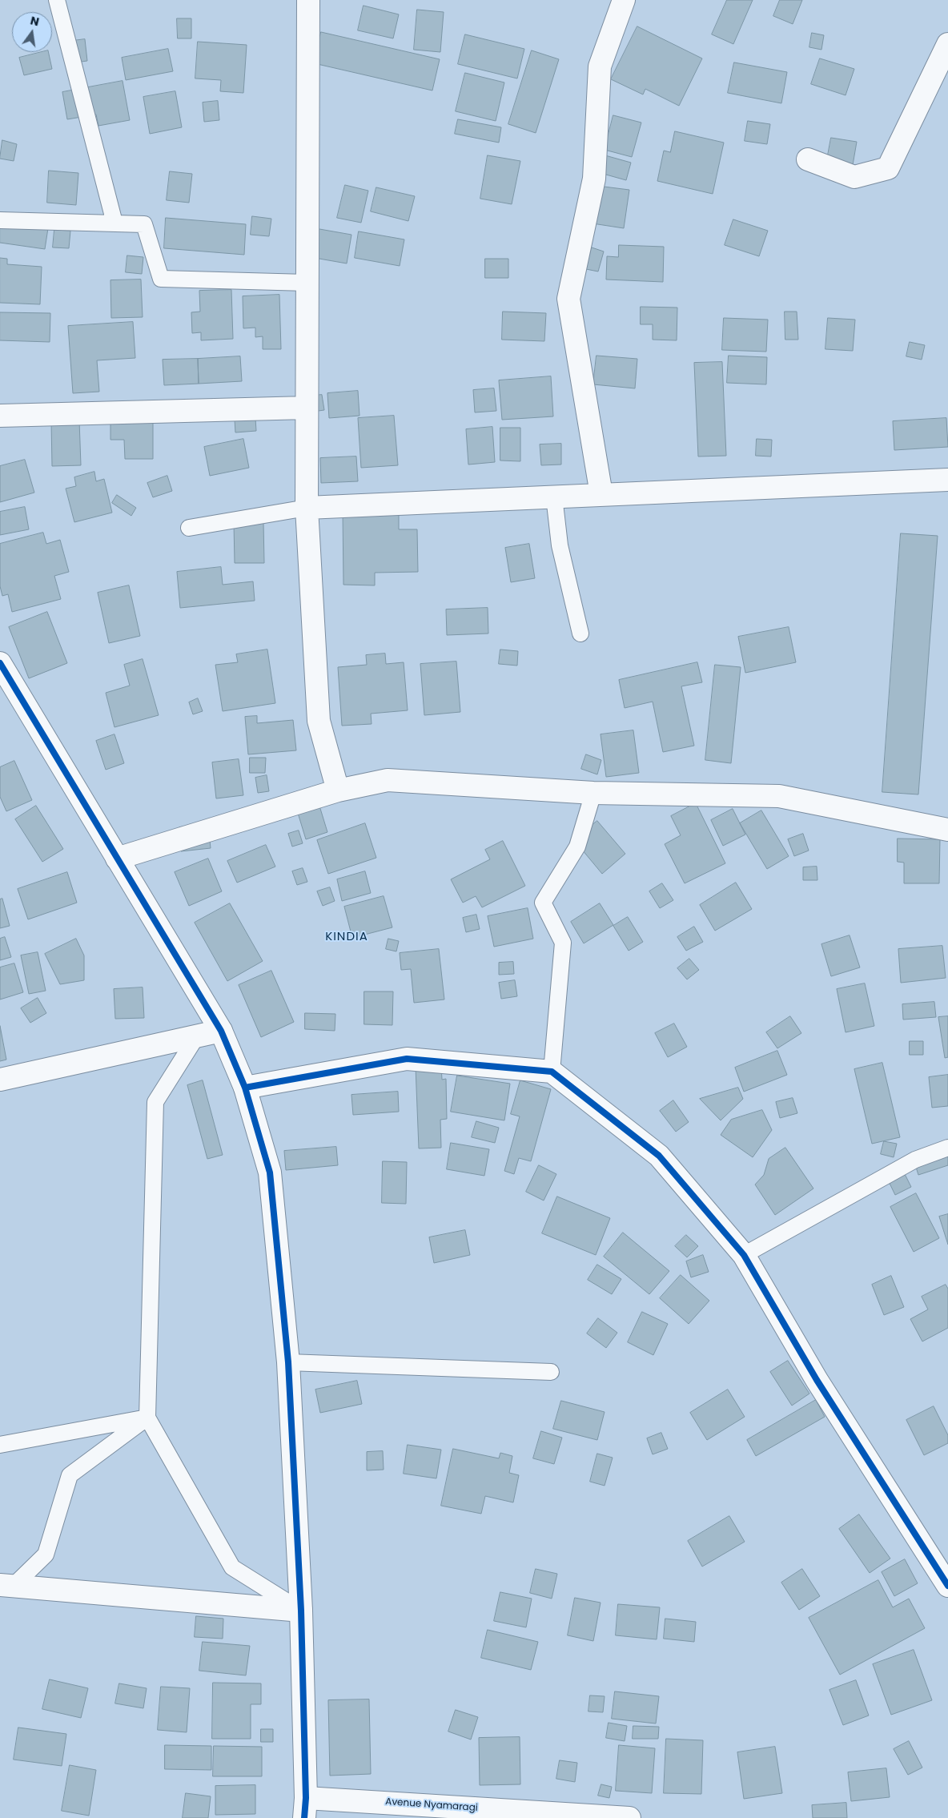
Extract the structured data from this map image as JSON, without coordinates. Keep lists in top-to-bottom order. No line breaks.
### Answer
{"streets":{"street":["Avenue Nyamaragi"]},"districts":["KINDIA"],"north":"top"}
